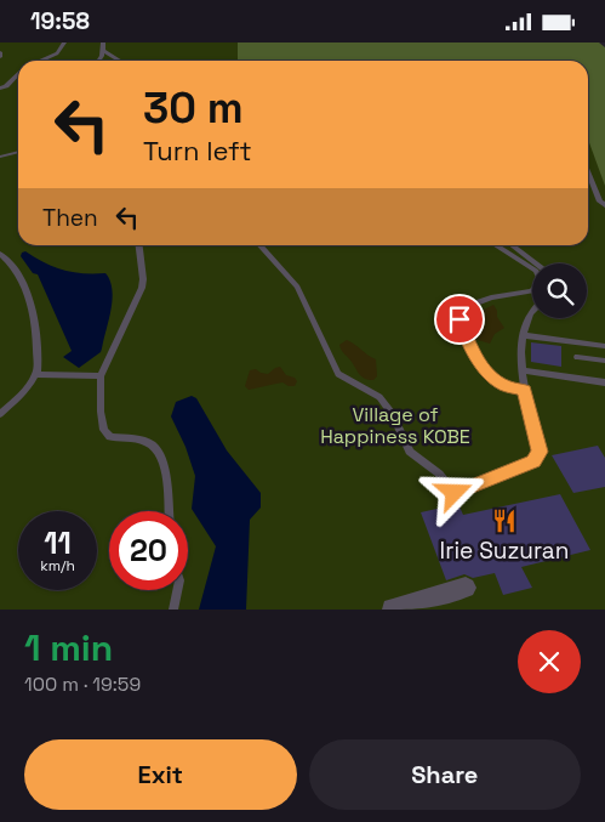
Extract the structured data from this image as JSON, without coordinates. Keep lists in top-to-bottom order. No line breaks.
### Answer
{"parks":["Village of Happiness KOBE"],"places":{"restaurant":["Irie Suzuran"]},"page":{"status":"19:58","turn":["30 m","Turn left"],"then":"Then","speed":"11 km/h","limit":"20","heading":["1 min","100 m · 19:59"],"buttons":["Exit","Share"]}}
